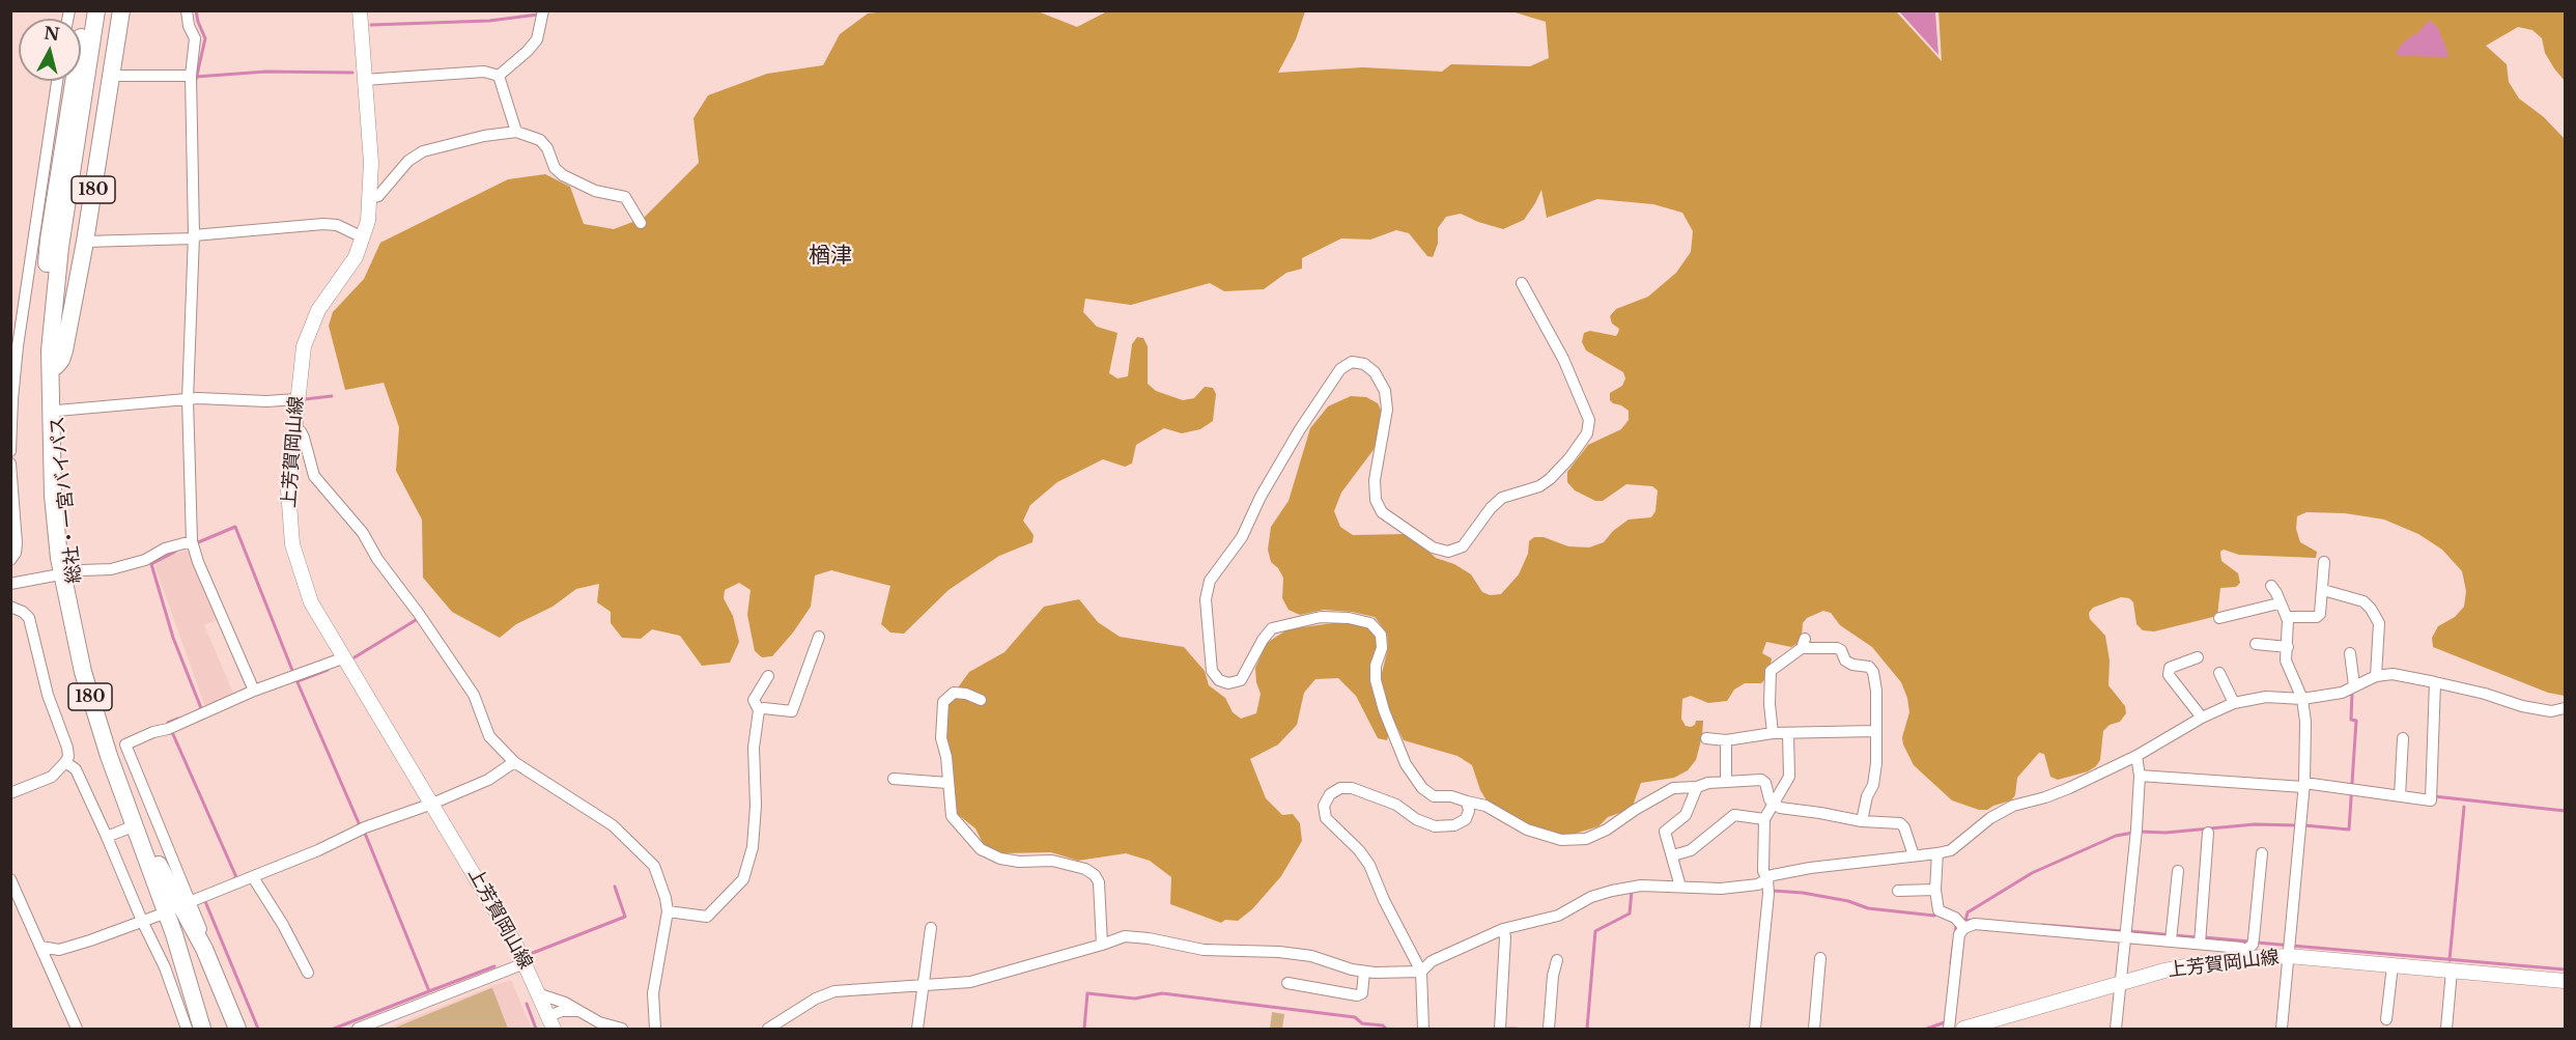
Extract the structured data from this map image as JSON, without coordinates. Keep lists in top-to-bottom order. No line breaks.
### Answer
{"streets":{"highway":["180","総社・一宮バイパス"],"main road":["上芳賀岡山線"]},"crossings":[["180","総社・一宮バイパス"]],"districts":["楢津"],"north":"top"}
